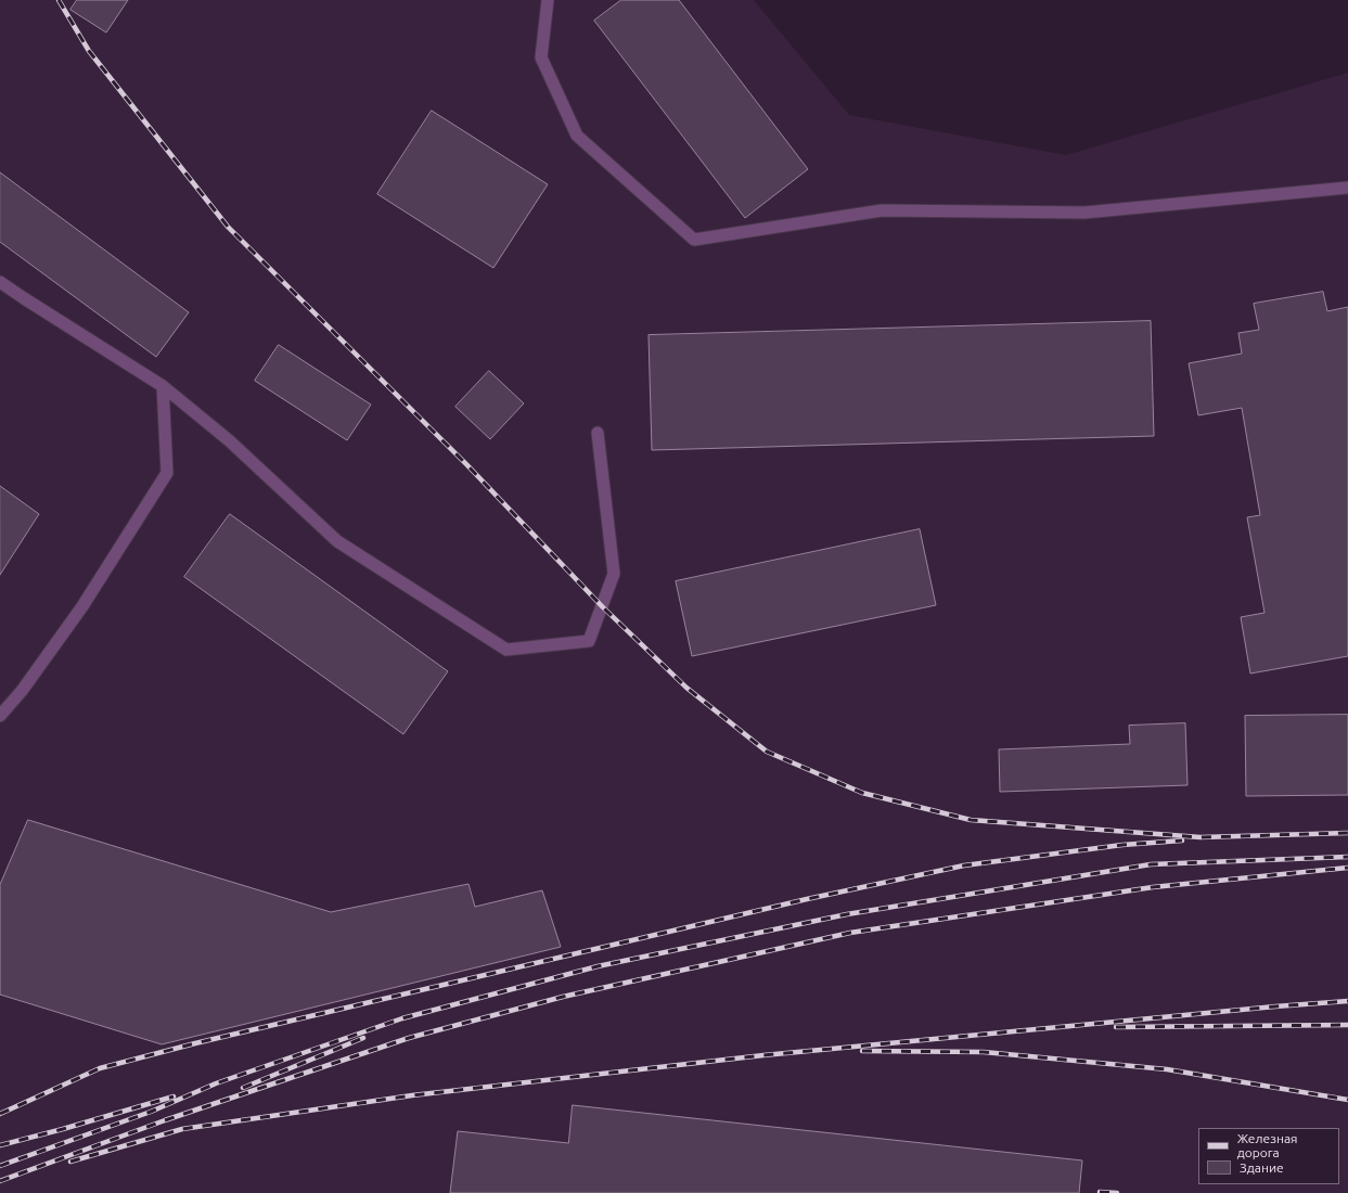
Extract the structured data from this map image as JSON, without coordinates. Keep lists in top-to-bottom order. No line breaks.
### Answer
{"legend":["Железная дорога","Здание"]}
